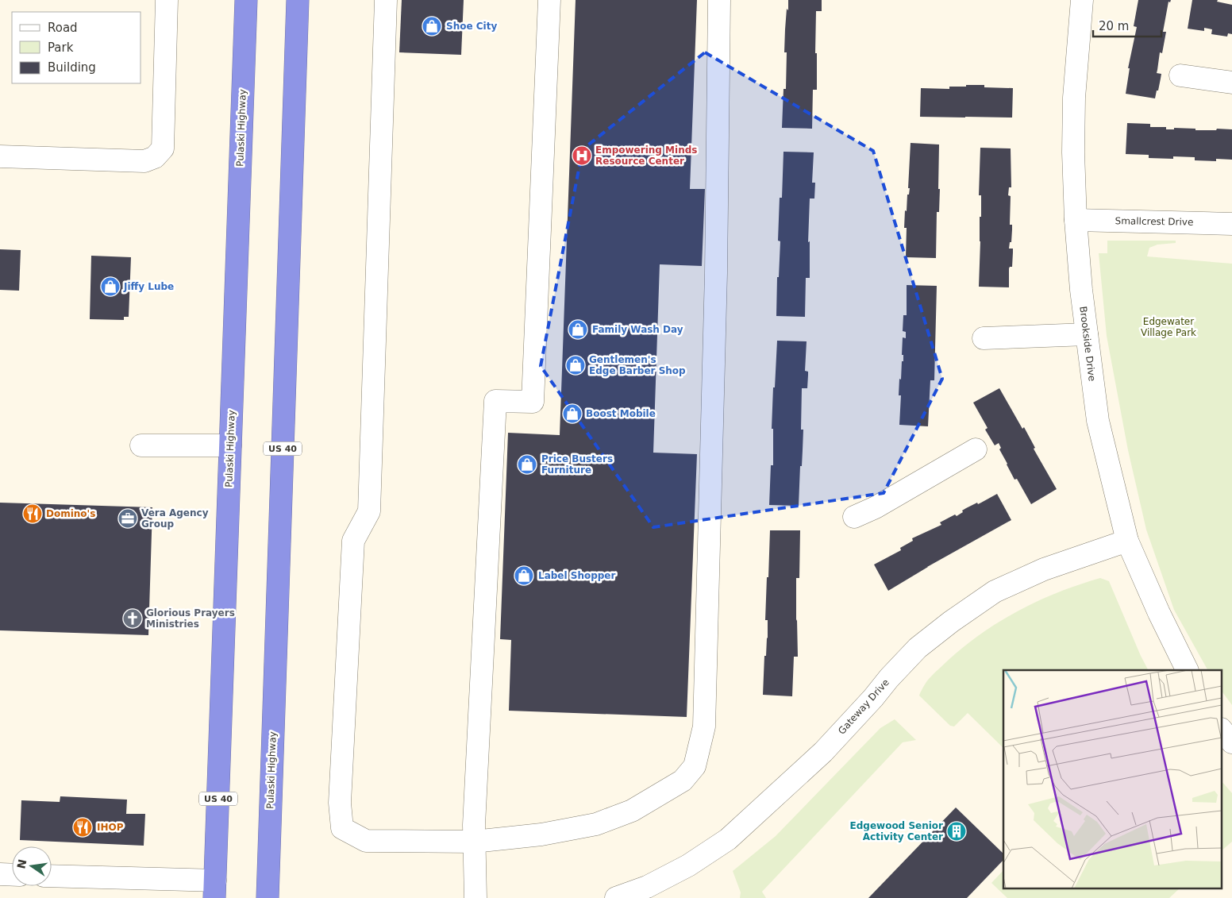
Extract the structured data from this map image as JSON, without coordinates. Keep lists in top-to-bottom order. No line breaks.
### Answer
{"streets":{"highway":["Pulaski Highway","US 40"],"street":["Smallcrest Drive","Brookside Drive","Gateway Drive"]},"crossings":[["Smallcrest Drive","Brookside Drive"],["Brookside Drive","Gateway Drive"]],"parks":["Edgewater Village Park"],"places":{"shop":["Shoe City","Jiffy Lube","Family Wash Day","Gentlemen's Edge Barber Shop","Boost Mobile","Price Busters Furniture","Label Shopper"],"hospital":["Empowering Minds Resource Center"],"restaurant":["Domino's","IHOP"],"office":["Vera Agency Group"],"church":["Glorious Prayers Ministries"],"building":["Edgewood Senior Activity Center"]},"legend":["Road","Park","Building"],"scale_bar":"20 m","north":"left"}
